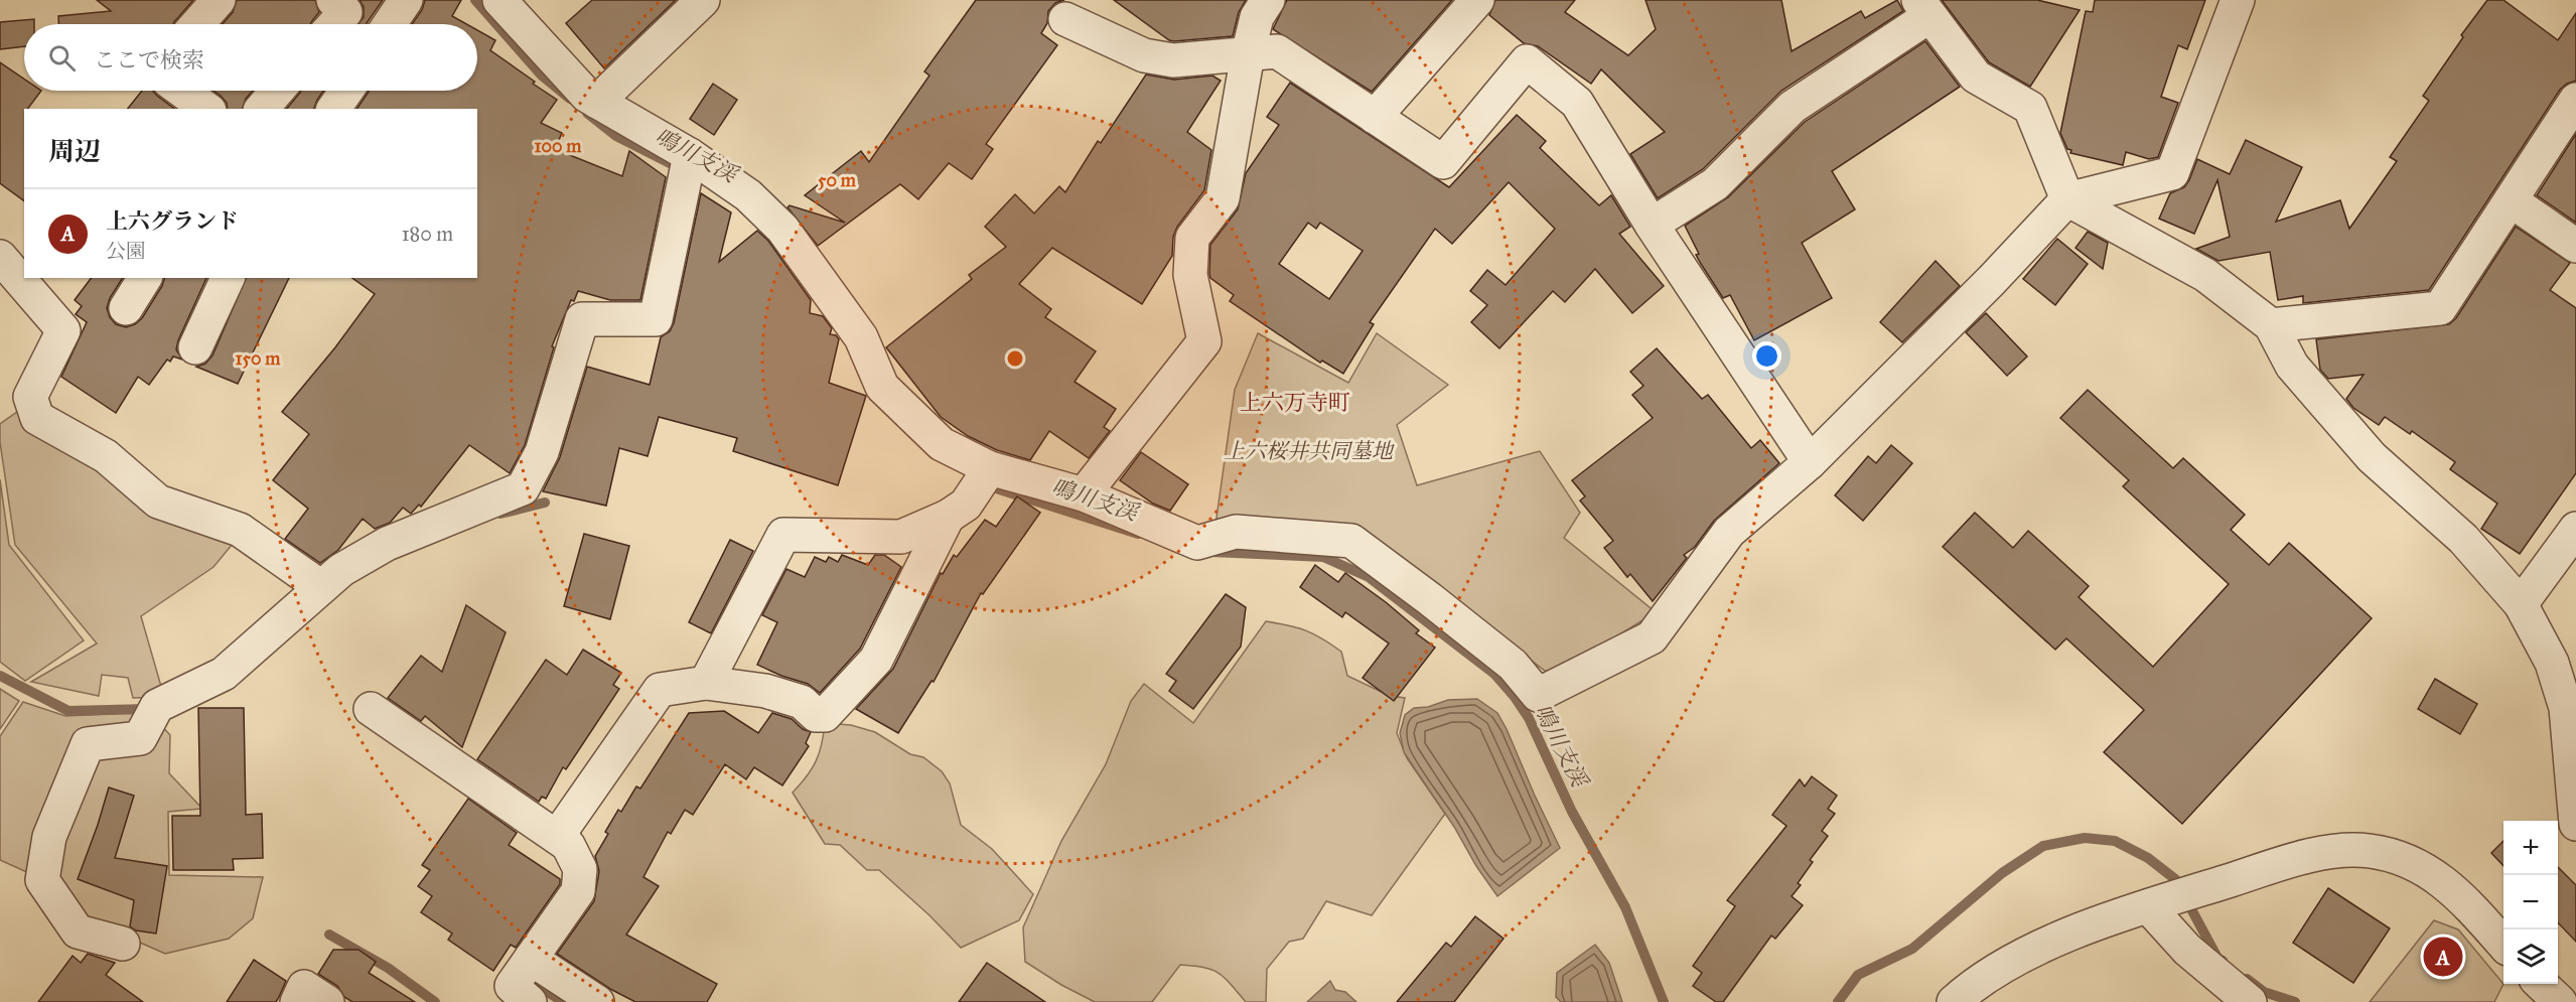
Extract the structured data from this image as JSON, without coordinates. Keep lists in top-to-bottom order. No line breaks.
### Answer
{"districts":["上六万寺町"],"water":["鳴川支渓"],"parks":["上六桜井共同墓地"],"page":{"search":"ここで検索","heading":"周辺","list":[{"mark":"A","name":"上六グランド","note":"公園","value":"180 m"}],"map_buttons":["+","−"],"pins":"A"},"rings":["100 m","50 m","150 m"]}
